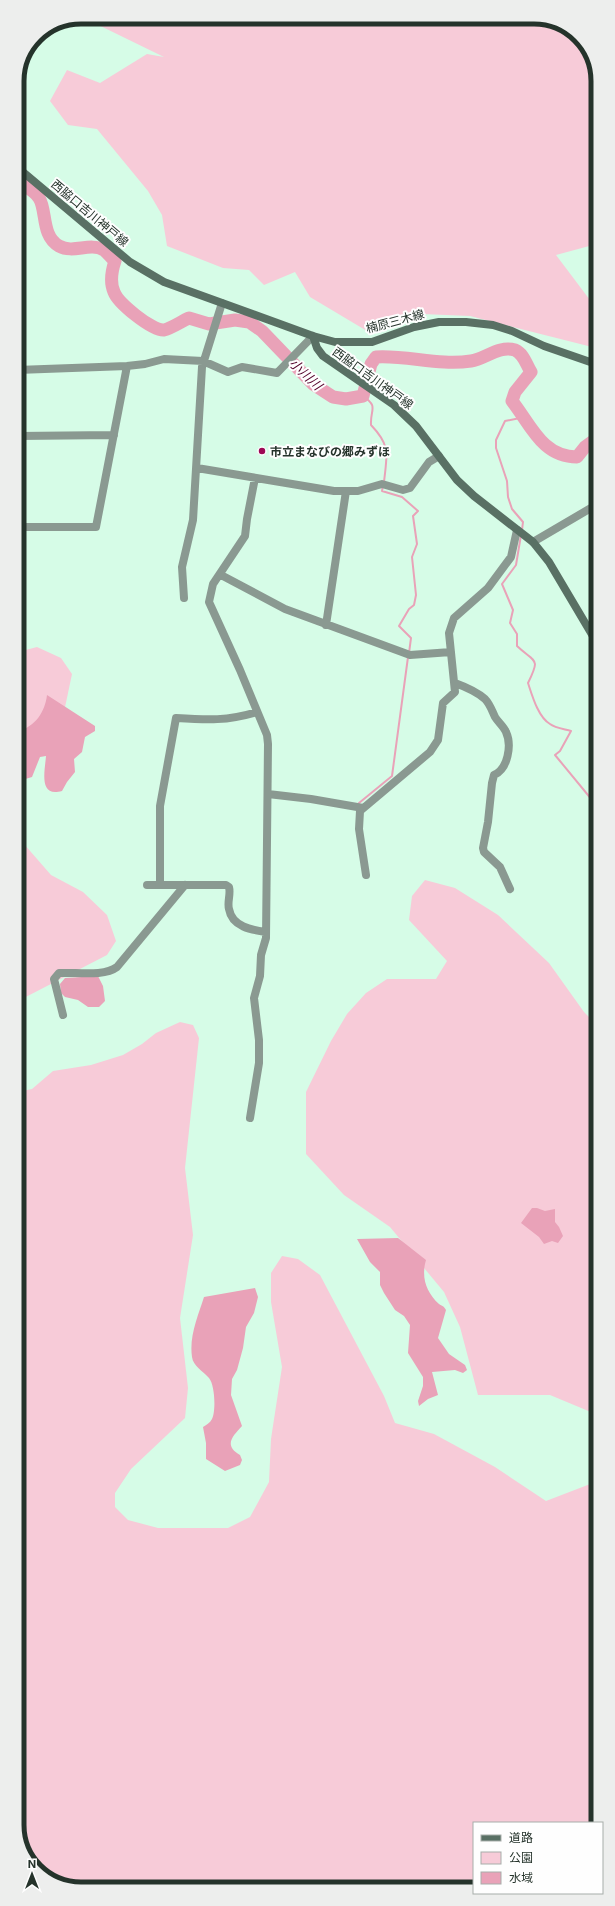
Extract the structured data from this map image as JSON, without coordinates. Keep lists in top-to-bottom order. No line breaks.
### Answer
{"streets":{"main road":["西脇口吉川神戸線","楠原三木線"]},"crossings":[["西脇口吉川神戸線","楠原三木線"]],"water":["小川川"],"places":["市立まなびの郷みずほ"],"legend":["道路","公園","水域"],"north":"top"}
